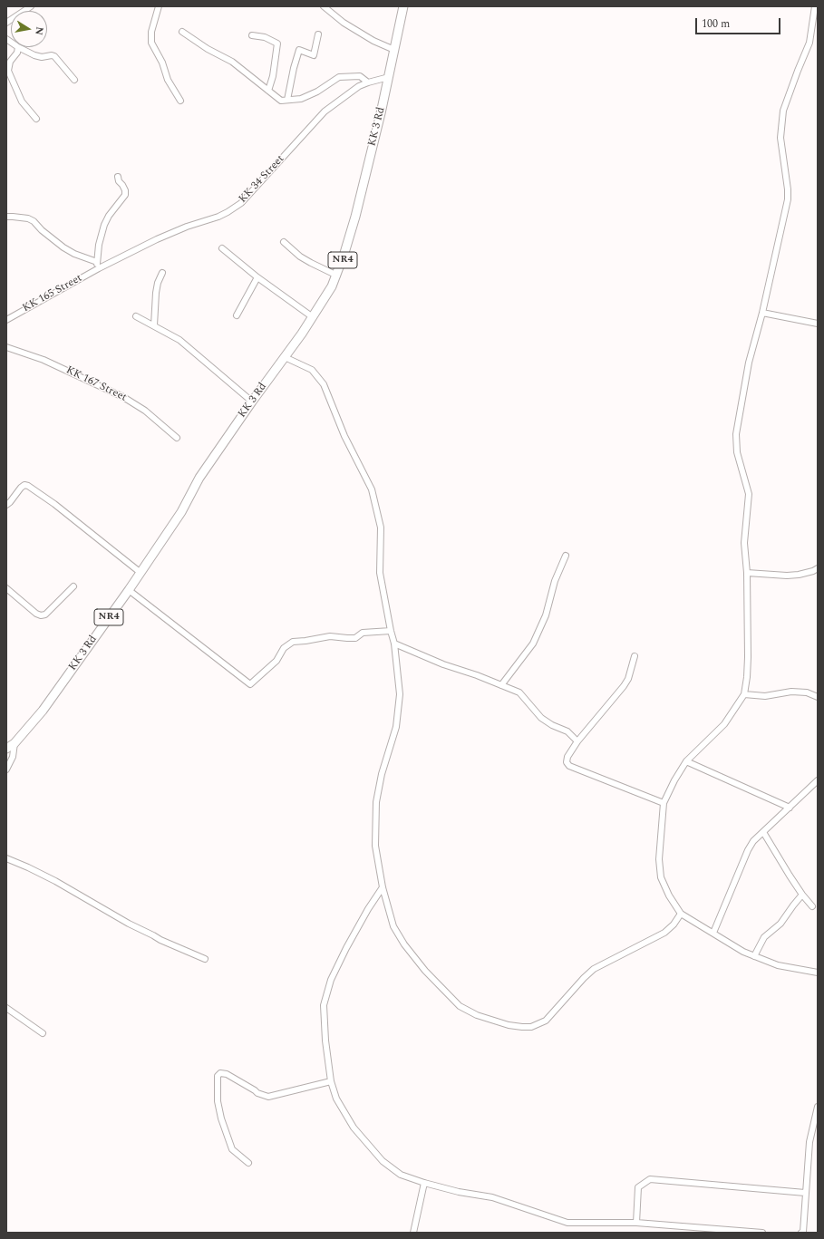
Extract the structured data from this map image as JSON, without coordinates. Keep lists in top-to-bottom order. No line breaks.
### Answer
{"streets":{"highway":["KK 3 Rd","NR4"],"street":["KK 34 Street","KK 165 Street","KK 167 Street"]},"crossings":[["KK 3 Rd","KK 34 Street"],["KK 34 Street","KK 165 Street"]],"scale_bar":"100 m","north":"right"}
